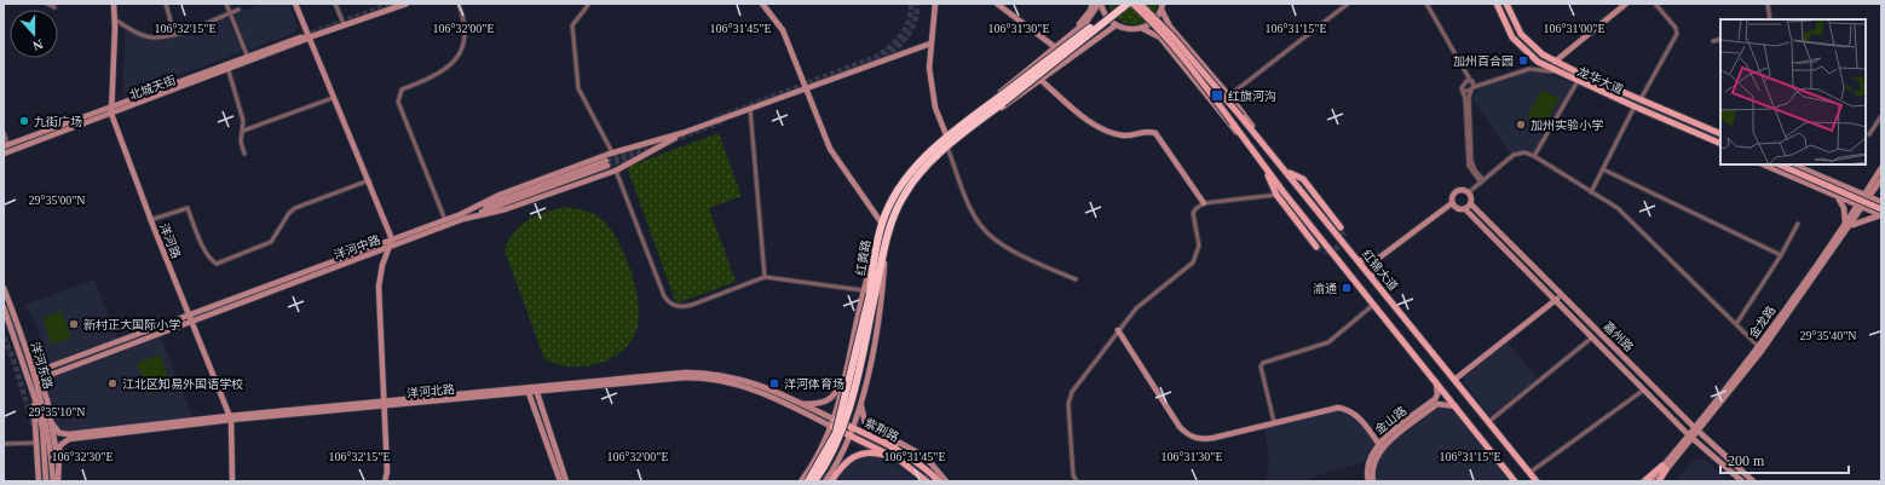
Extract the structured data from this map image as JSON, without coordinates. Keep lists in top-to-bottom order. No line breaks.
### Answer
{"streets":{"highway":["红黄路"],"main road":["龙华大道","红锦大道","紫荆路"],"street":["北城天街","洋河路","洋河中路","金龙路","嘉州路","洋河东路","洋河北路","金山路"]},"crossings":[["北城天街","洋河路"],["洋河路","洋河中路"],["洋河路","洋河北路"],["金龙路","嘉州路"],["洋河北路","紫荆路"]],"places":{"transit":["加州百合园","红旗河沟","渝通","洋河体育场"],"other":["九街广场","加州实验小学","新村正大国际小学","江北区知易外国语学校"]},"scale_bar":"200 m","north":"bottom","coordinates":["106°32'15\"E","106°32'00\"E","106°31'45\"E","106°31'30\"E","106°31'15\"E","106°31'00\"E","29°35'00\"N","29°35'40\"N","29°35'10\"N","106°32'30\"E"]}
